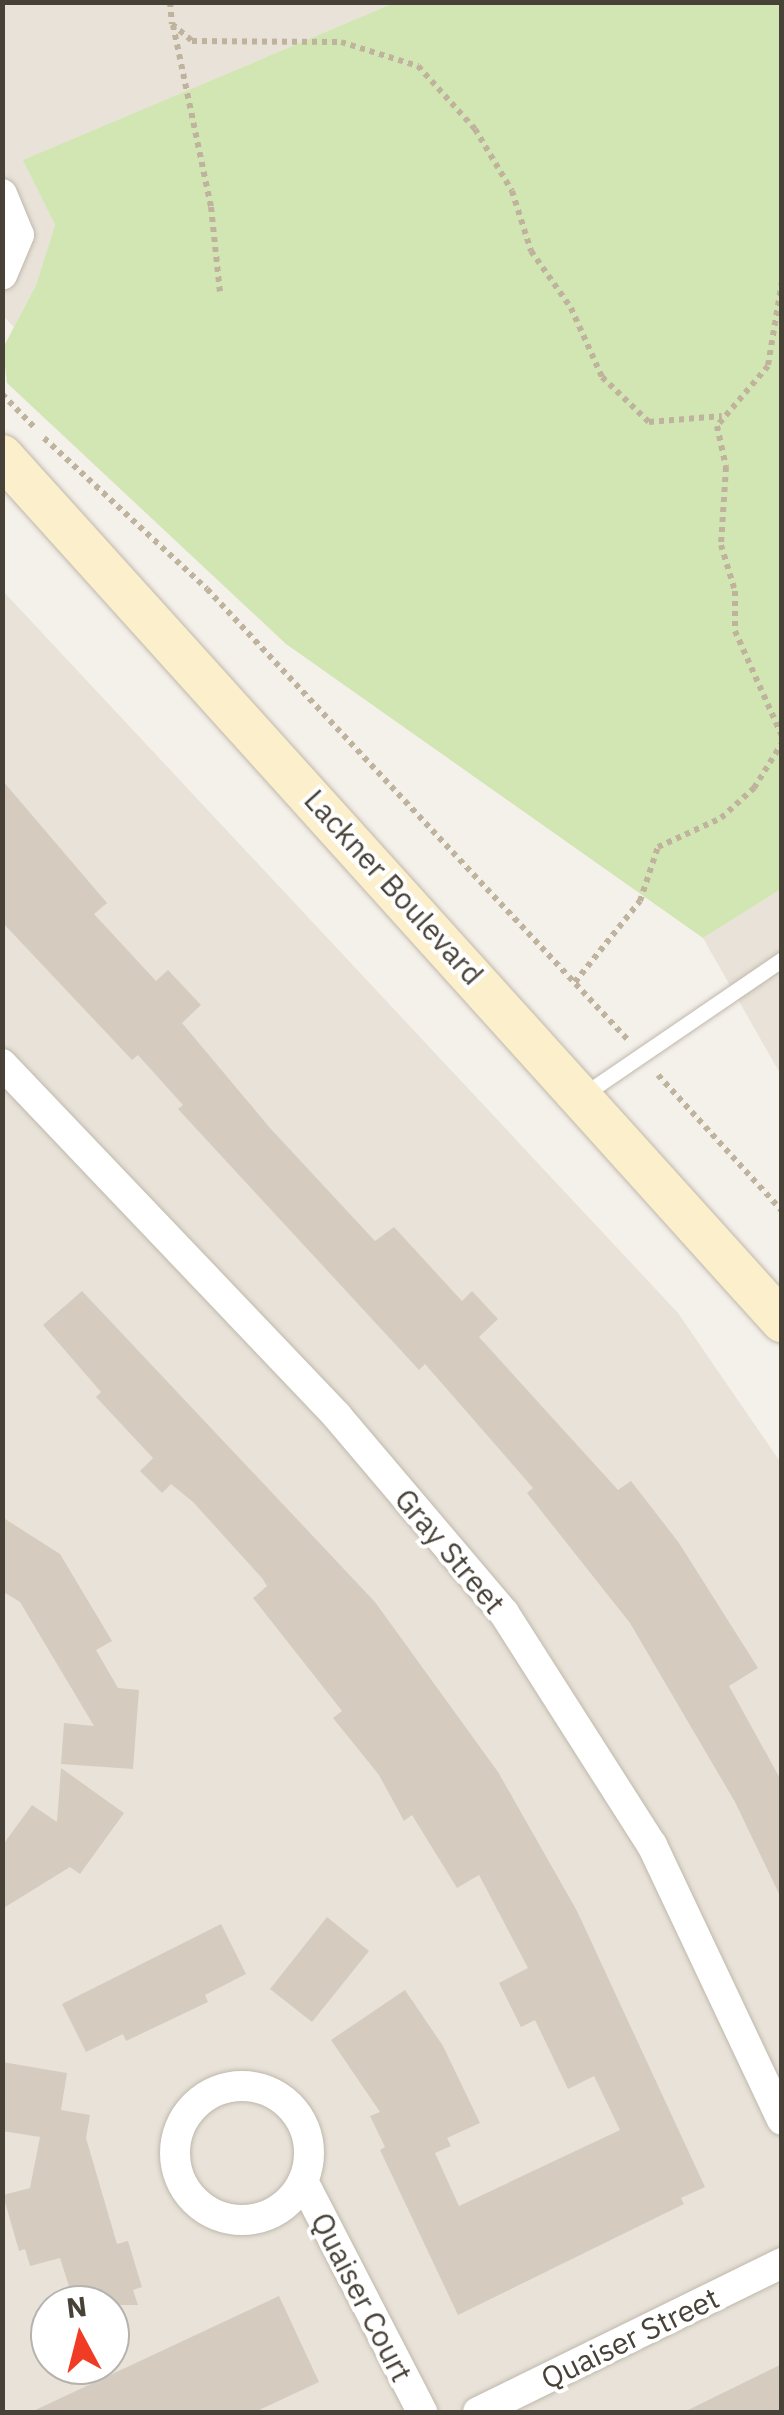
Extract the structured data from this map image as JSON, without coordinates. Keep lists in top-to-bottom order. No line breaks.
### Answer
{"streets":{"main road":["Lackner Boulevard"],"street":["Gray Street","Quaiser Court","Quaiser Street"]},"north":"top"}
